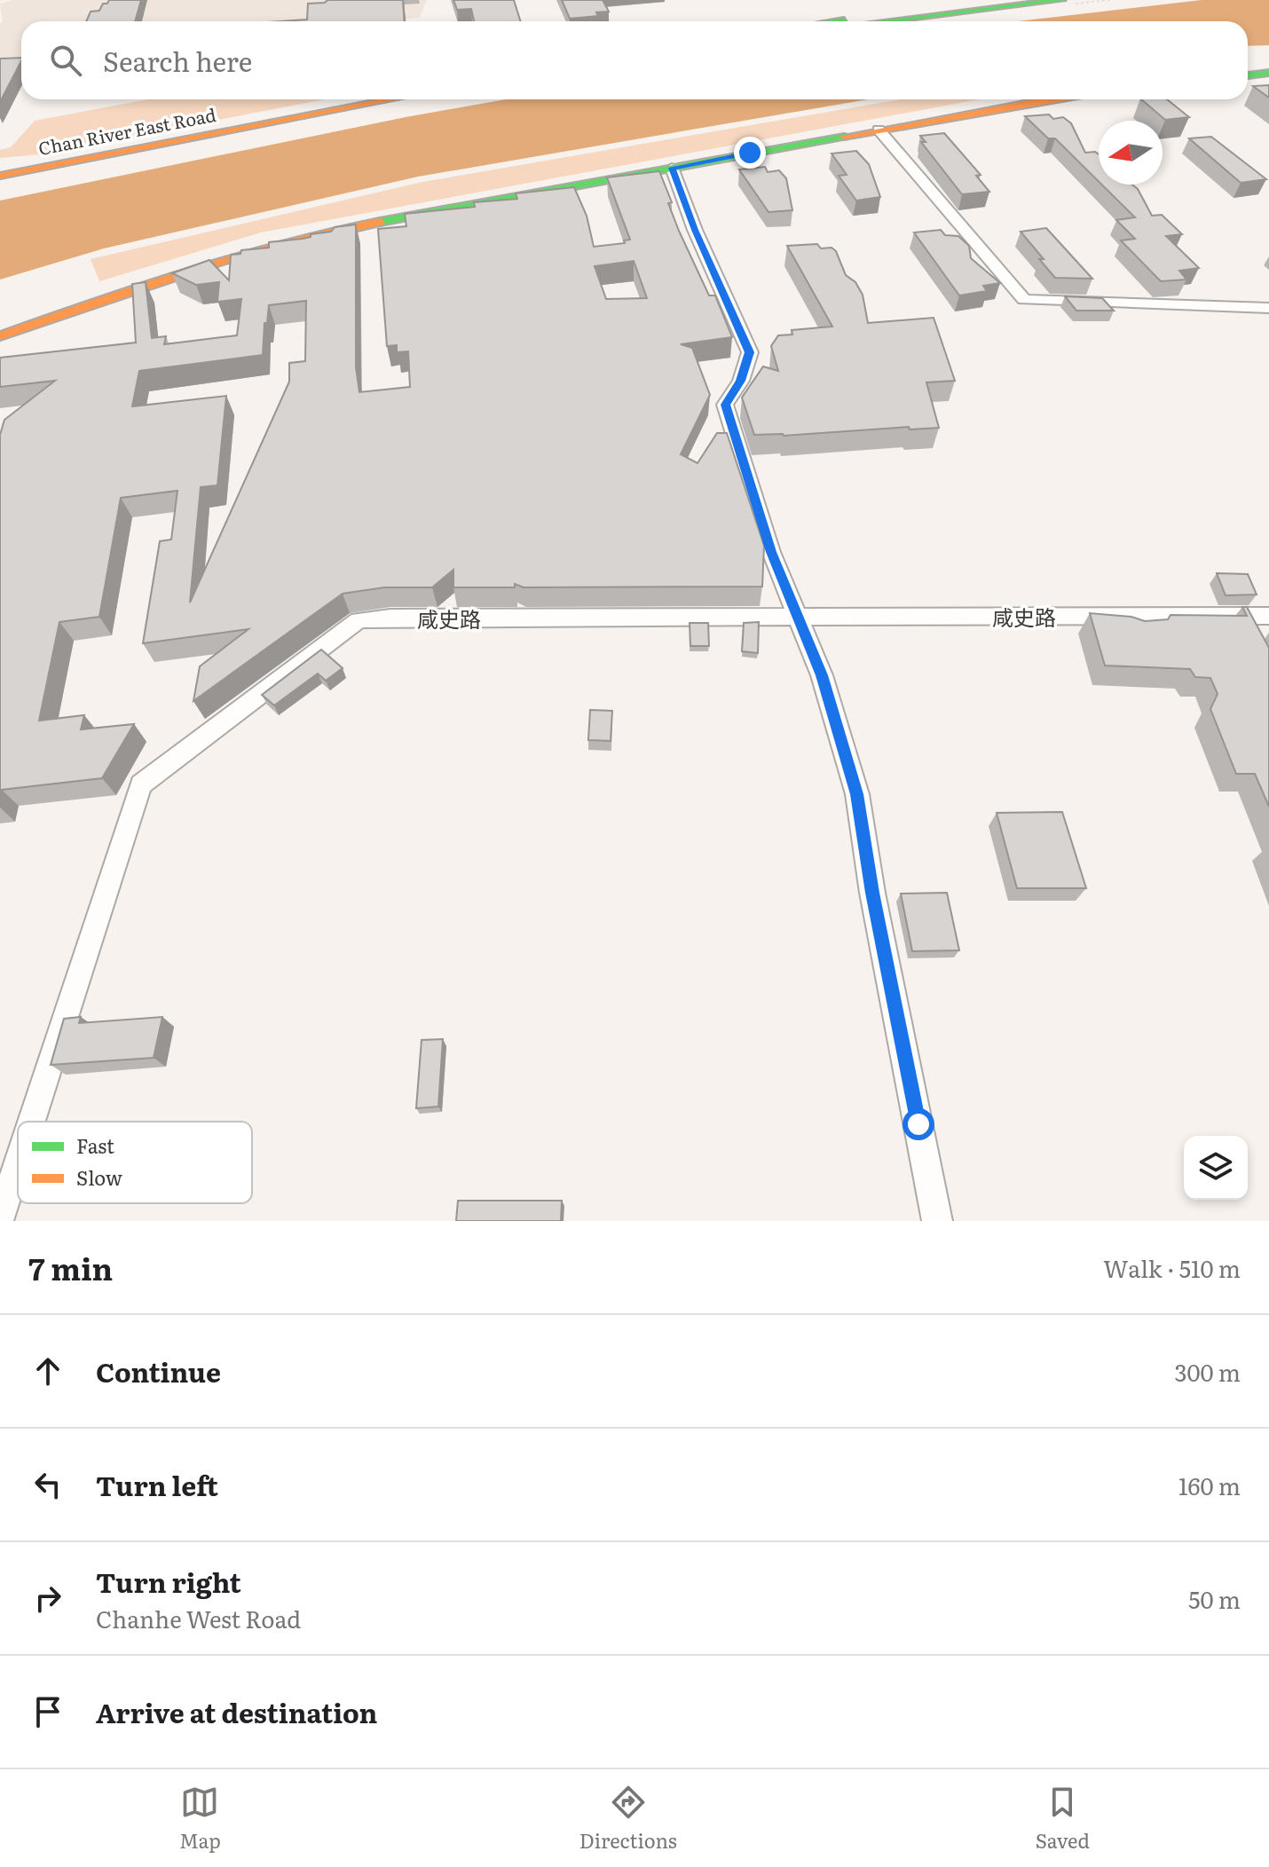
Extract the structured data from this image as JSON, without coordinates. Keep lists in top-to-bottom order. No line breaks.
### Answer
{"streets":{"street":["Chan River East Road","咸史路"]},"legend":["Fast","Slow"],"north":"left","page":{"search":"Search here","heading":["7 min","Walk · 510 m"],"list":[["Continue","300 m"],["Turn left","160 m"],["Turn right","Chanhe West Road","50 m"],"Arrive at destination"],"nav":["Map","Directions","Saved"]}}
